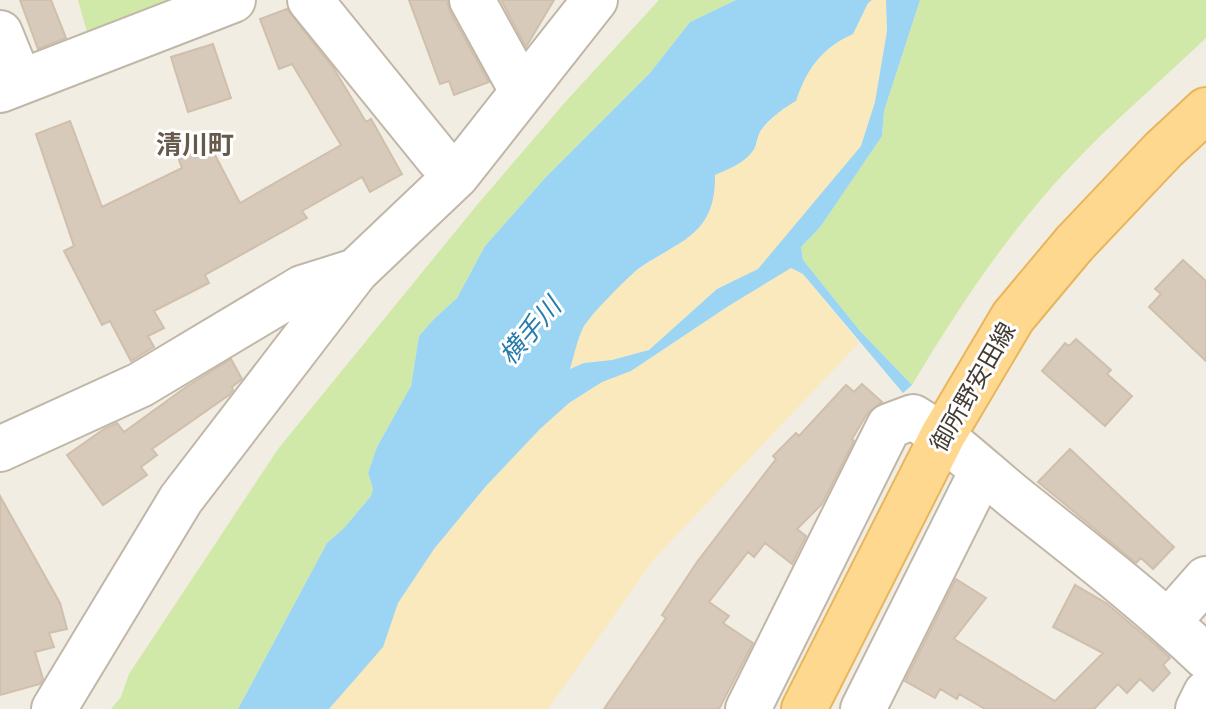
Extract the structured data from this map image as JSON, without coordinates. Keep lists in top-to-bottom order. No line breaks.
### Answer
{"streets":{"main road":["御所野安田線"]},"districts":["清川町"],"water":["横手川"]}
